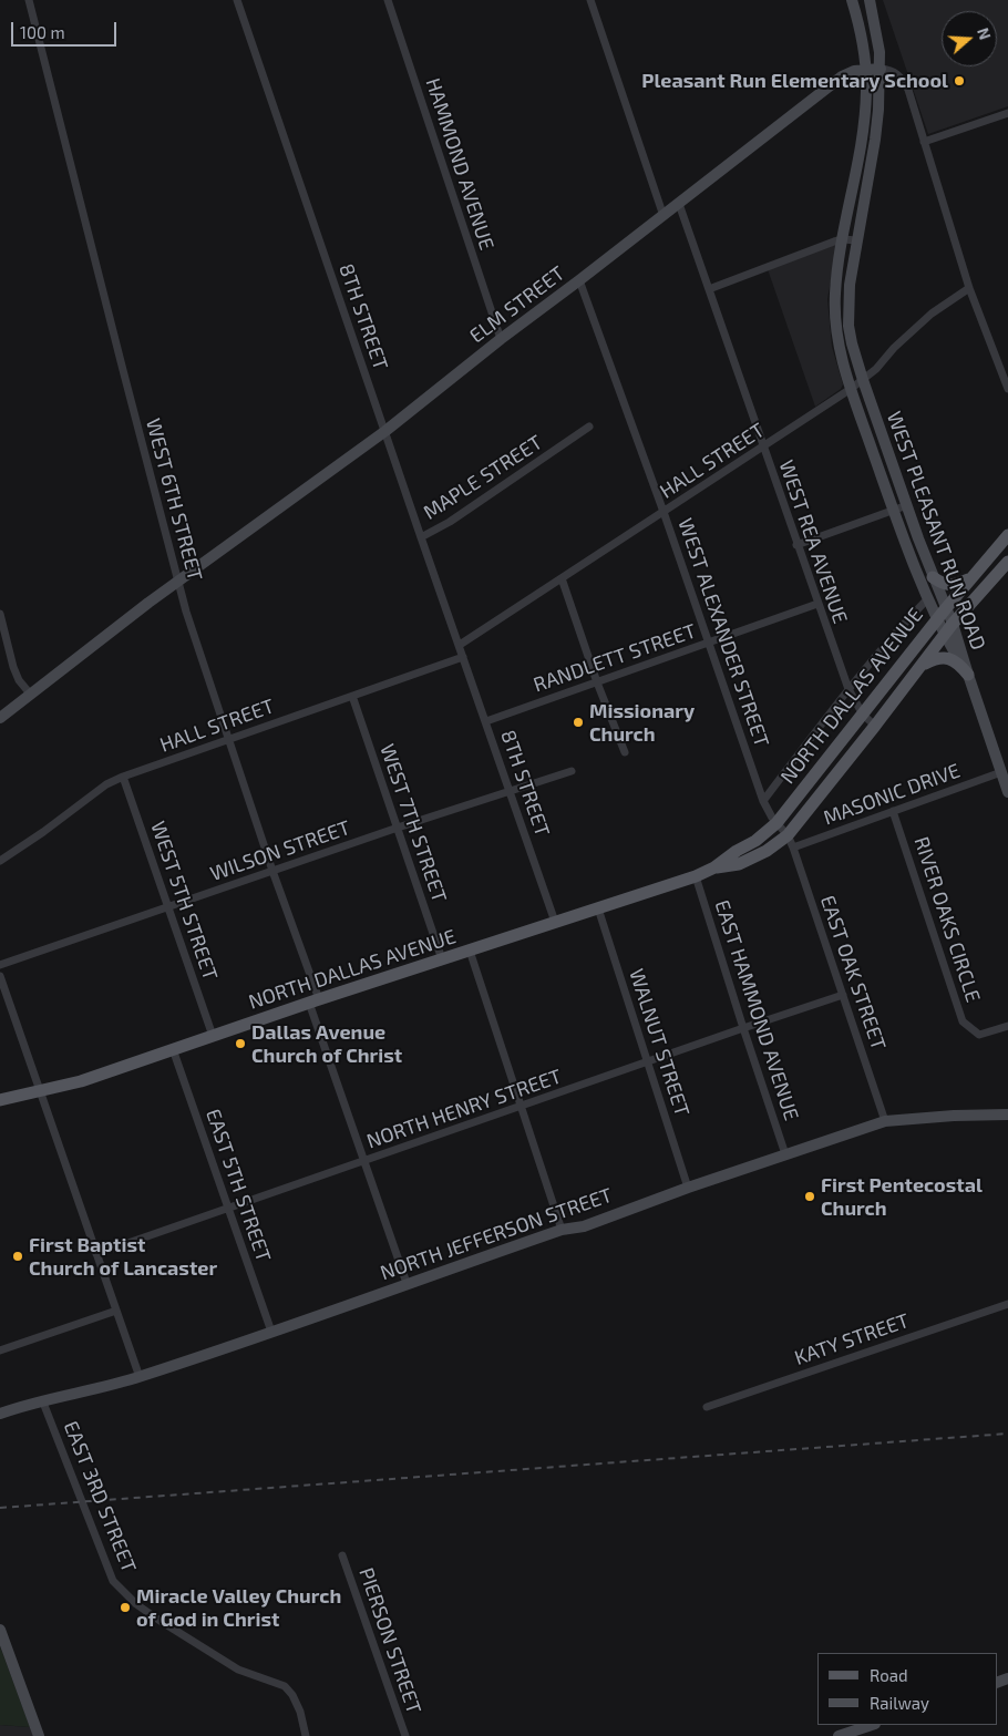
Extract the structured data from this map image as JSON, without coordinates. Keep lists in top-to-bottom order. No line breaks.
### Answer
{"streets":{"main road":["NORTH DALLAS AVENUE"],"street":["HAMMOND AVENUE","ELM STREET","8TH STREET","HALL STREET","MAPLE STREET","WEST 6TH STREET","WEST PLEASANT RUN ROAD","WEST REA AVENUE","WEST ALEXANDER STREET","RANDLETT STREET","MASONIC DRIVE","WEST 7TH STREET","WILSON STREET","WEST 5TH STREET","RIVER OAKS CIRCLE","EAST OAK STREET","EAST HAMMOND AVENUE","WALNUT STREET","NORTH HENRY STREET","EAST 5TH STREET","NORTH JEFFERSON STREET","KATY STREET","EAST 3RD STREET","PIERSON STREET"]},"crossings":[["HAMMOND AVENUE","ELM STREET"],["ELM STREET","8TH STREET"],["ELM STREET","WEST 6TH STREET"],["ELM STREET","WEST PLEASANT RUN ROAD"],["ELM STREET","WEST REA AVENUE"],["ELM STREET","WEST ALEXANDER STREET"],["8TH STREET","HALL STREET"],["8TH STREET","MAPLE STREET"],["8TH STREET","RANDLETT STREET"],["8TH STREET","NORTH DALLAS AVENUE"],["8TH STREET","WILSON STREET"],["HALL STREET","WEST 6TH STREET"],["HALL STREET","WEST PLEASANT RUN ROAD"],["HALL STREET","WEST REA AVENUE"],["HALL STREET","WEST ALEXANDER STREET"],["HALL STREET","WEST 7TH STREET"],["HALL STREET","WEST 5TH STREET"],["WEST 6TH STREET","NORTH DALLAS AVENUE"],["WEST 6TH STREET","WILSON STREET"],["WEST 6TH STREET","NORTH HENRY STREET"],["WEST 6TH STREET","NORTH JEFFERSON STREET"],["WEST PLEASANT RUN ROAD","NORTH DALLAS AVENUE"],["WEST REA AVENUE","RANDLETT STREET"],["WEST REA AVENUE","NORTH DALLAS AVENUE"],["WEST ALEXANDER STREET","RANDLETT STREET"],["WEST ALEXANDER STREET","NORTH DALLAS AVENUE"],["WEST ALEXANDER STREET","MASONIC DRIVE"],["WEST ALEXANDER STREET","EAST OAK STREET"],["NORTH DALLAS AVENUE","MASONIC DRIVE"],["NORTH DALLAS AVENUE","WEST 7TH STREET"],["NORTH DALLAS AVENUE","WEST 5TH STREET"],["NORTH DALLAS AVENUE","EAST OAK STREET"],["NORTH DALLAS AVENUE","EAST HAMMOND AVENUE"],["NORTH DALLAS AVENUE","WALNUT STREET"],["NORTH DALLAS AVENUE","EAST 5TH STREET"],["MASONIC DRIVE","RIVER OAKS CIRCLE"],["MASONIC DRIVE","EAST OAK STREET"],["WEST 7TH STREET","WILSON STREET"],["WILSON STREET","WEST 5TH STREET"],["EAST OAK STREET","NORTH HENRY STREET"],["EAST OAK STREET","NORTH JEFFERSON STREET"],["EAST HAMMOND AVENUE","NORTH HENRY STREET"],["EAST HAMMOND AVENUE","NORTH JEFFERSON STREET"],["WALNUT STREET","NORTH HENRY STREET"],["WALNUT STREET","NORTH JEFFERSON STREET"],["NORTH HENRY STREET","EAST 5TH STREET"],["EAST 5TH STREET","NORTH JEFFERSON STREET"],["NORTH JEFFERSON STREET","EAST 3RD STREET"]],"places":["Pleasant Run Elementary School","Missionary Church","Dallas Avenue Church of Christ","First Pentecostal Church","First Baptist Church of Lancaster","Miracle Valley Church of God in Christ"],"legend":["Road","Railway"],"scale_bar":"100 m","north":"right"}
